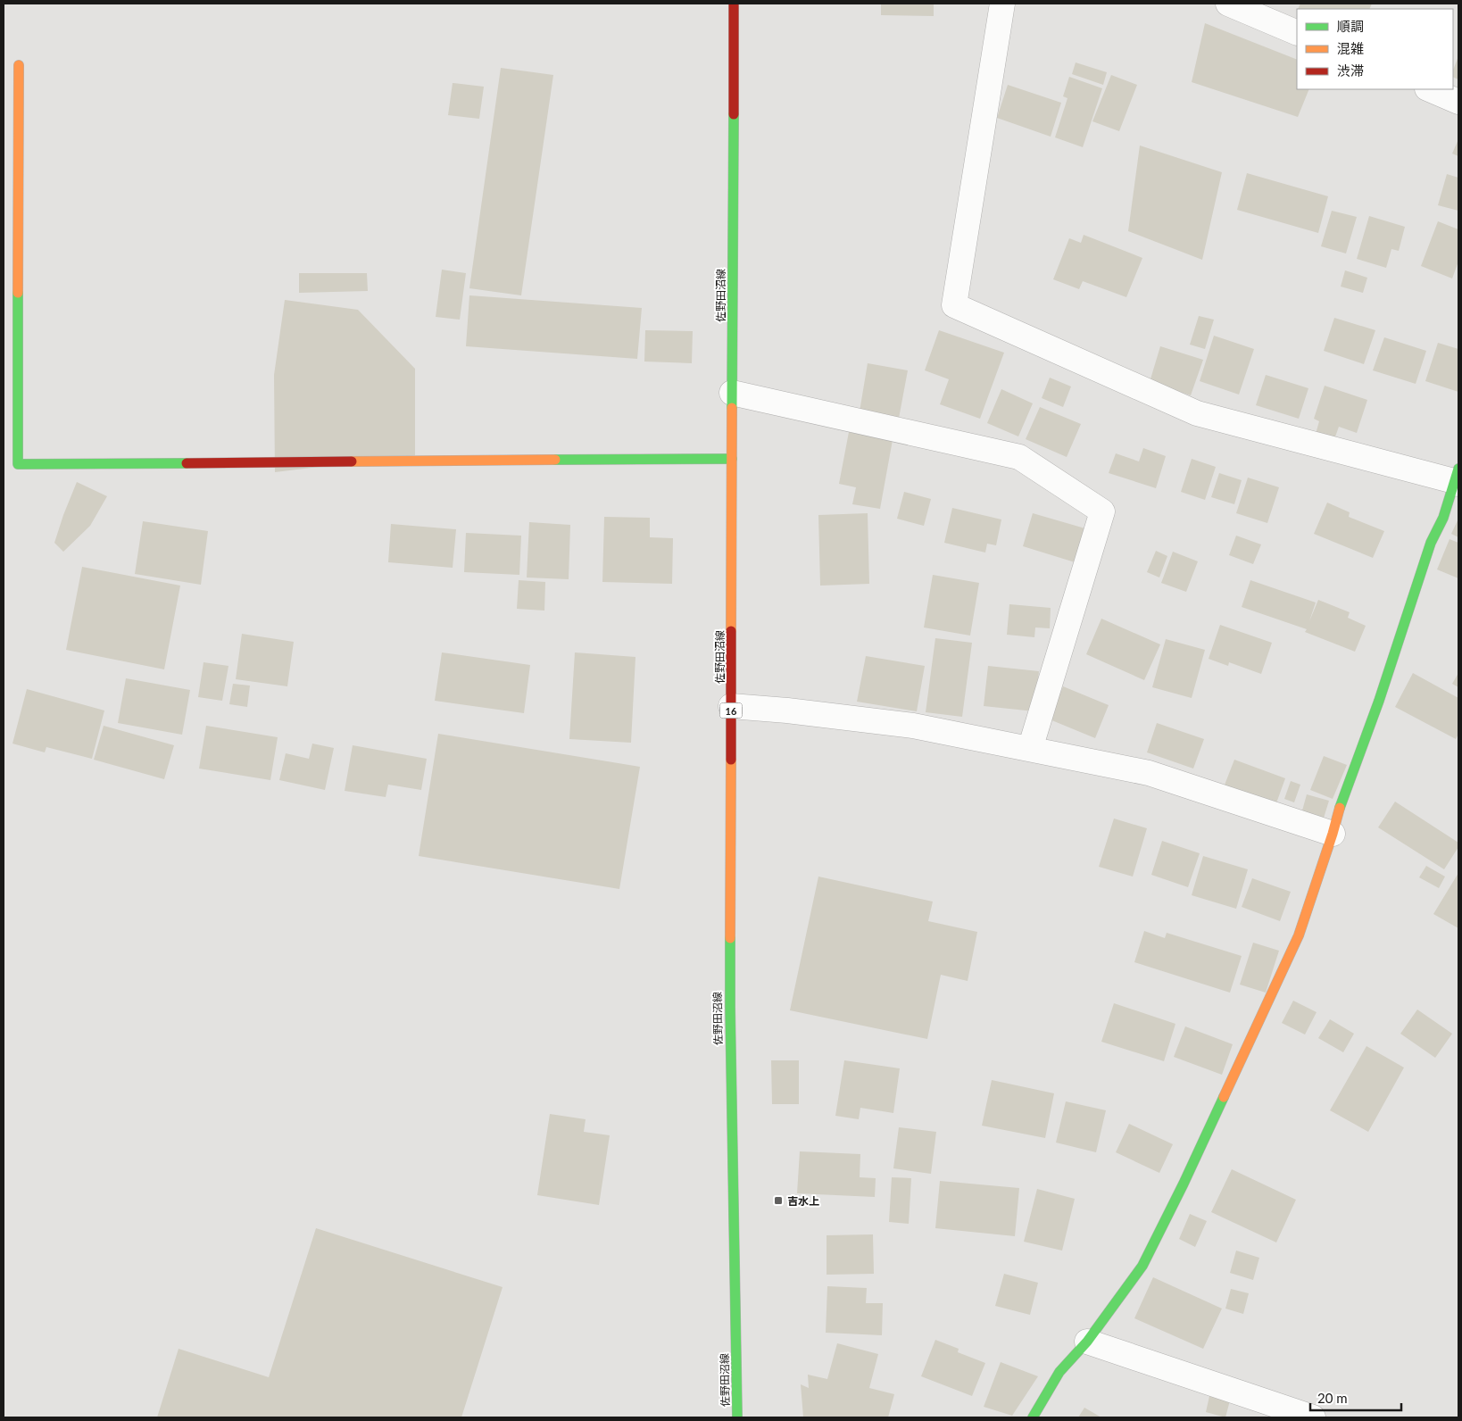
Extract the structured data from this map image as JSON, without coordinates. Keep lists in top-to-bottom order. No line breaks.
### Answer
{"streets":{"street":["佐野田沼線","16"]},"places":{"transit":["吉水上"]},"legend":["順調","混雑","渋滞"],"scale_bar":"20 m"}
